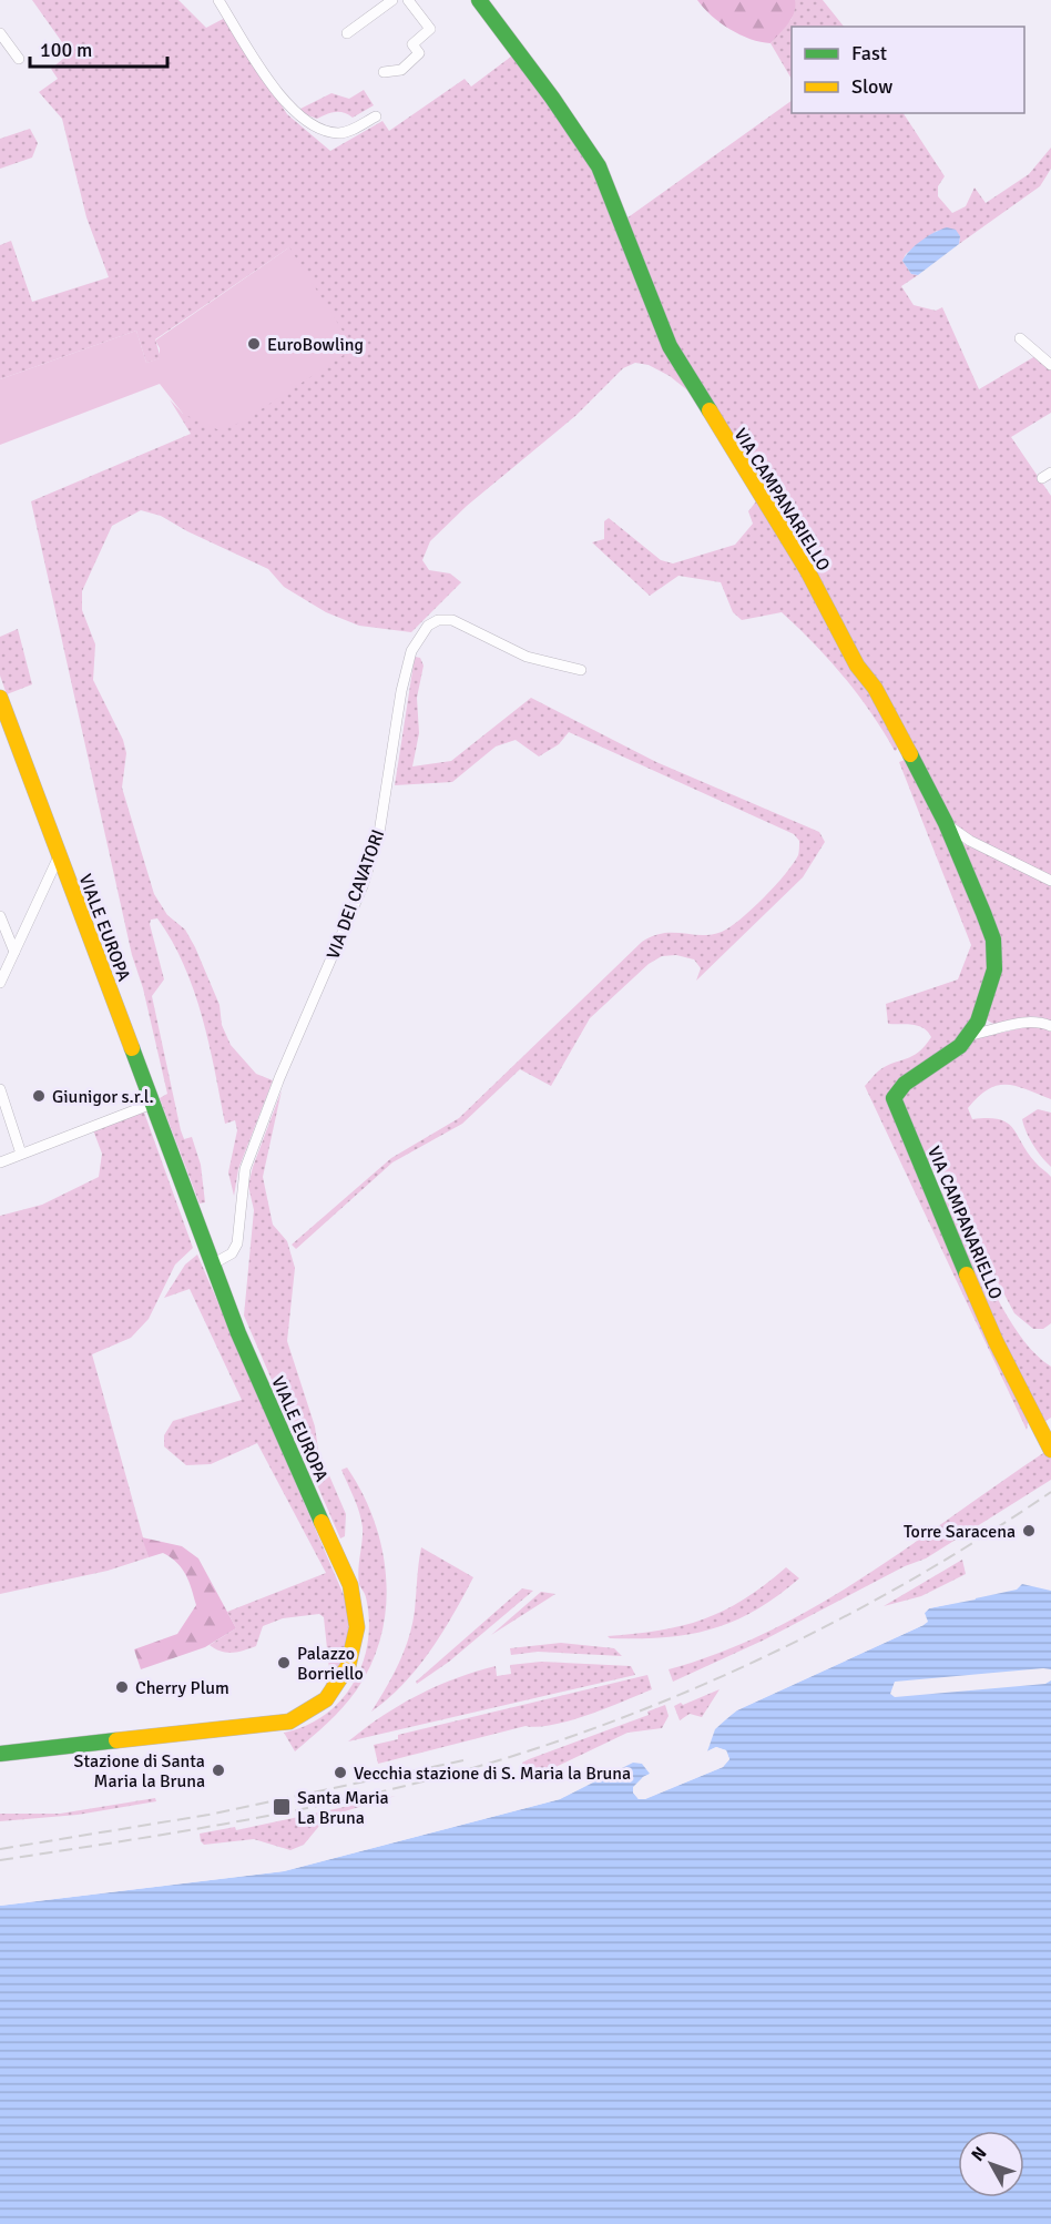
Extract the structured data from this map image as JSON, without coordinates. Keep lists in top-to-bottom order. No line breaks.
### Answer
{"streets":{"street":["VIA CAMPANARIELLO","VIA DEI CAVATORI","VIALE EUROPA"]},"crossings":[["VIA DEI CAVATORI","VIALE EUROPA"]],"places":{"other":["EuroBowling","Giunigor s.r.l.","Torre Saracena","Palazzo Borriello","Cherry Plum","Stazione di Santa Maria la Bruna","Vecchia stazione di S. Maria la Bruna"],"transit":["Santa Maria La Bruna"]},"legend":["Fast","Slow"],"scale_bar":"100 m","north":"top left"}
